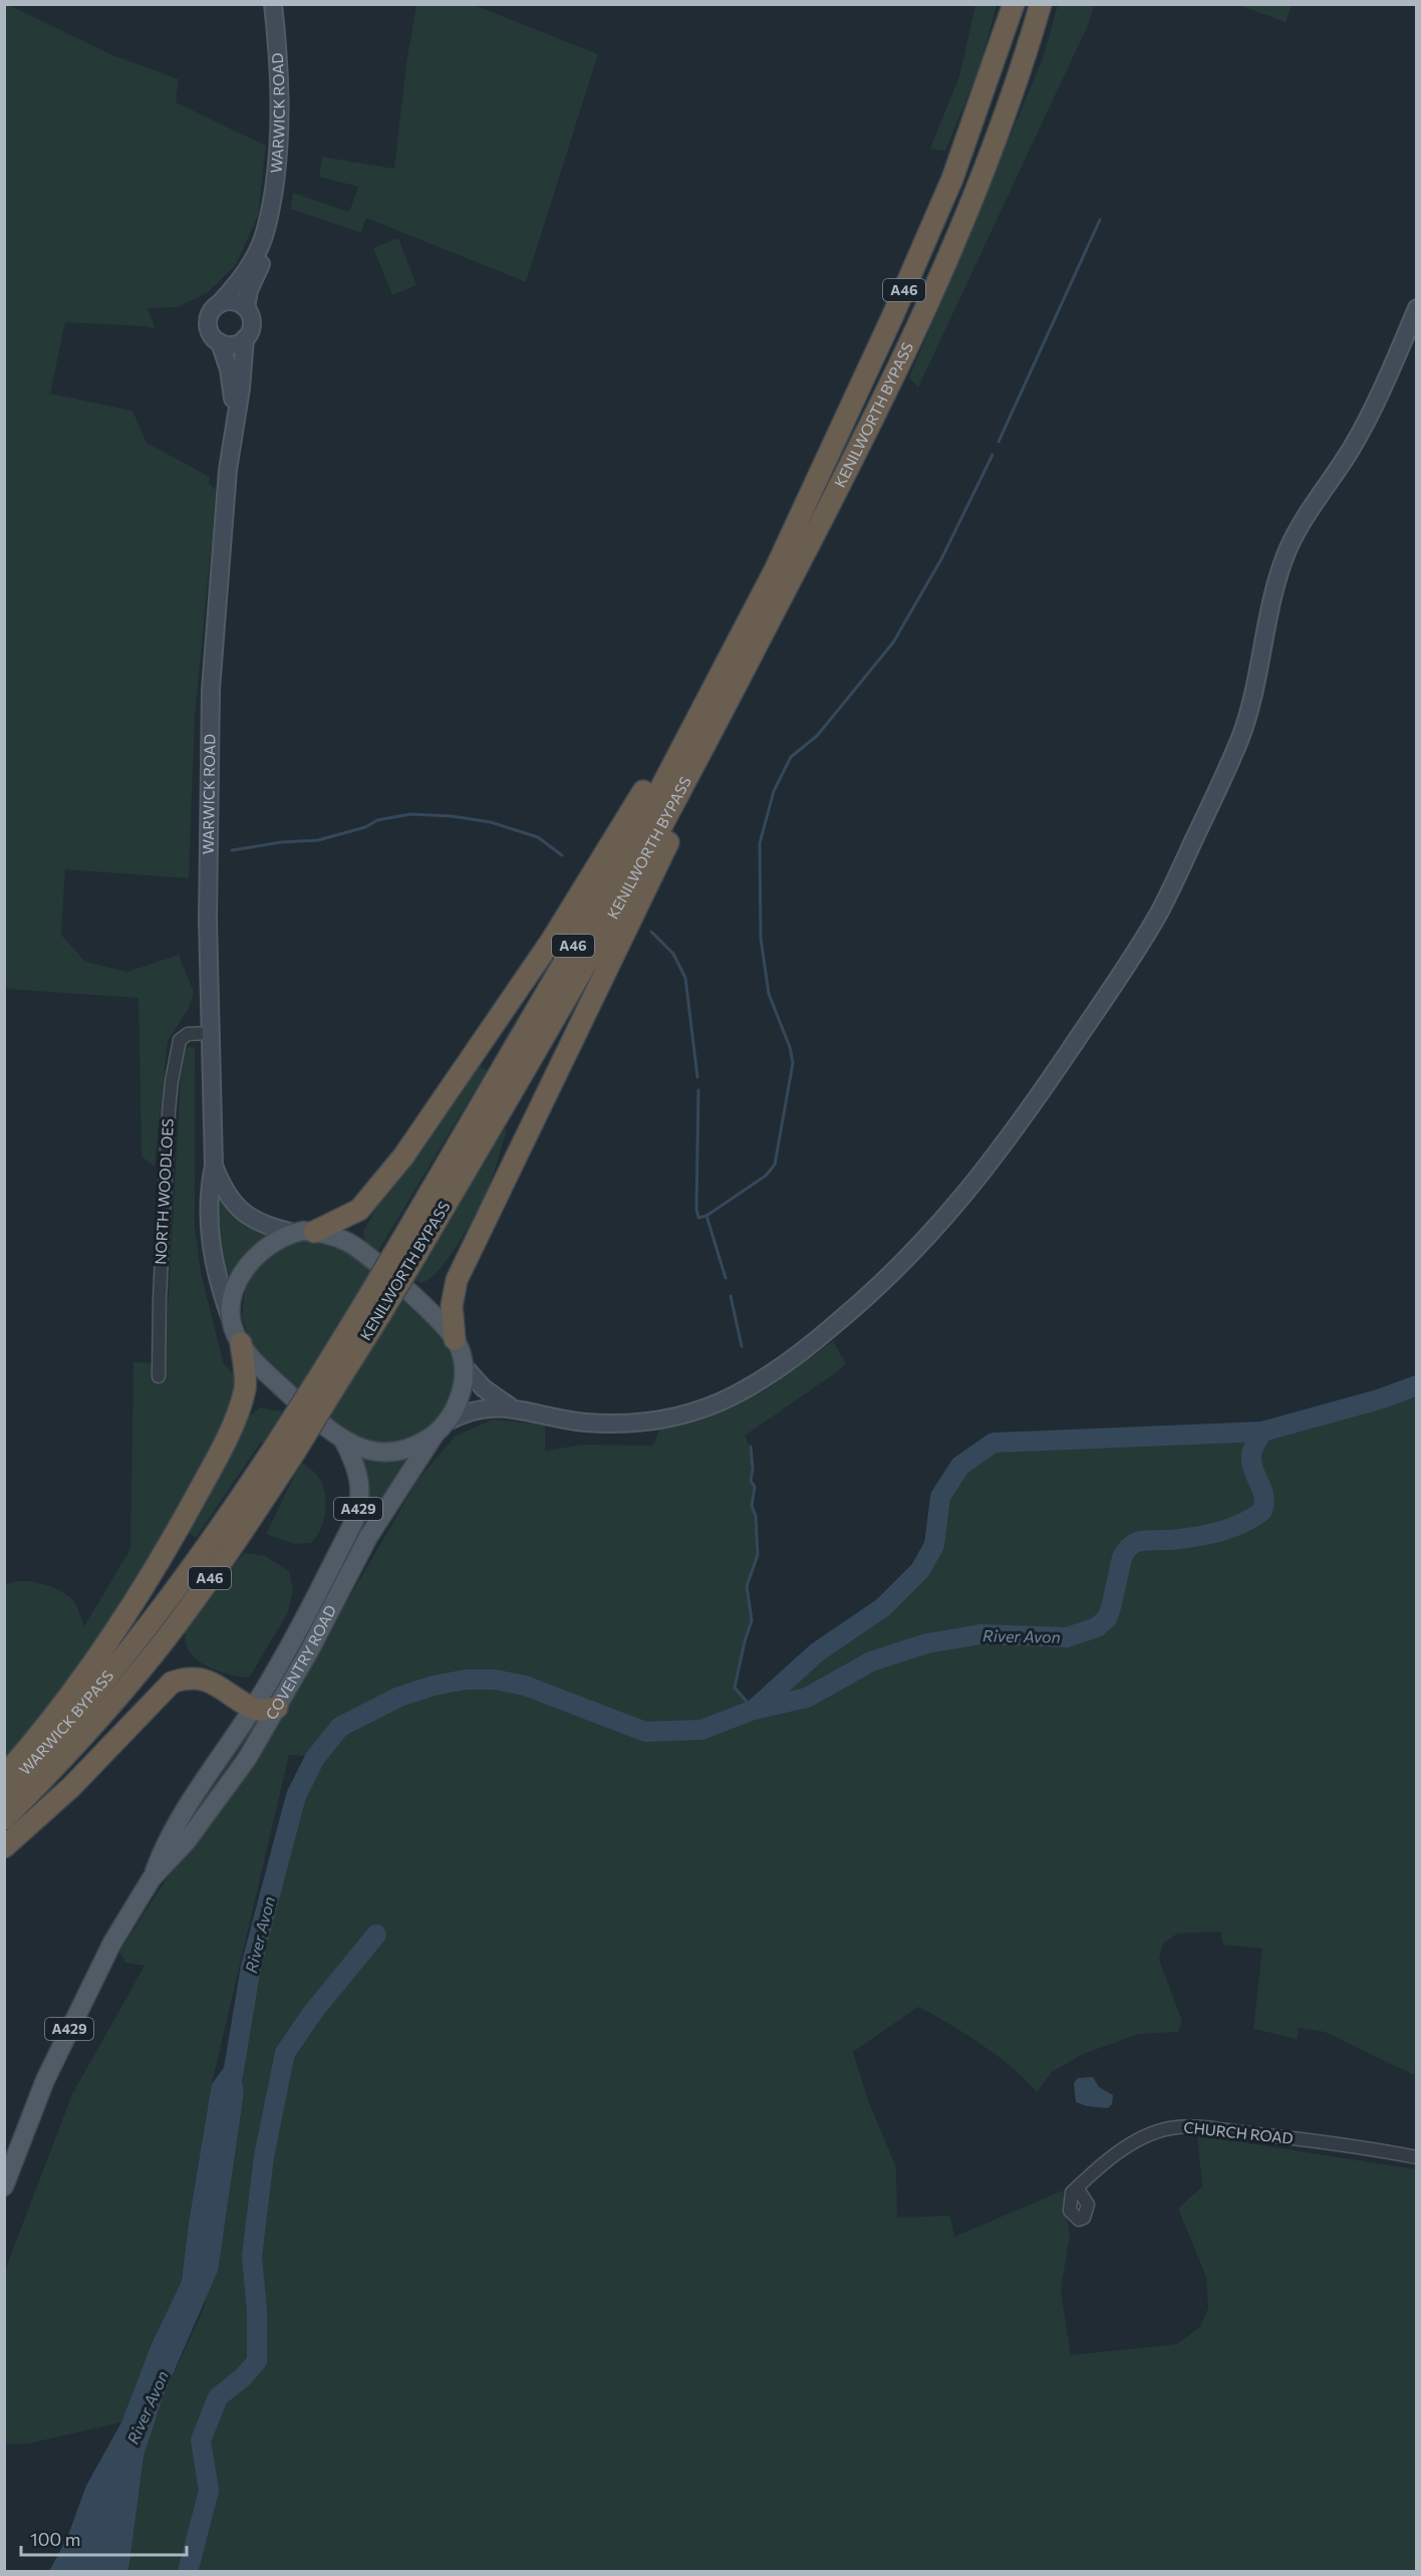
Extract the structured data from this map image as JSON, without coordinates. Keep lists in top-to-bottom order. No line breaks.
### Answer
{"streets":{"highway":["A46","KENILWORTH BYPASS","WARWICK BYPASS"],"main road":["A429","COVENTRY ROAD"],"street":["WARWICK ROAD","NORTH WOODLOES","CHURCH ROAD"]},"crossings":[["WARWICK ROAD","NORTH WOODLOES"],["KENILWORTH BYPASS","WARWICK BYPASS"]],"water":["River Avon"],"scale_bar":"100 m"}
